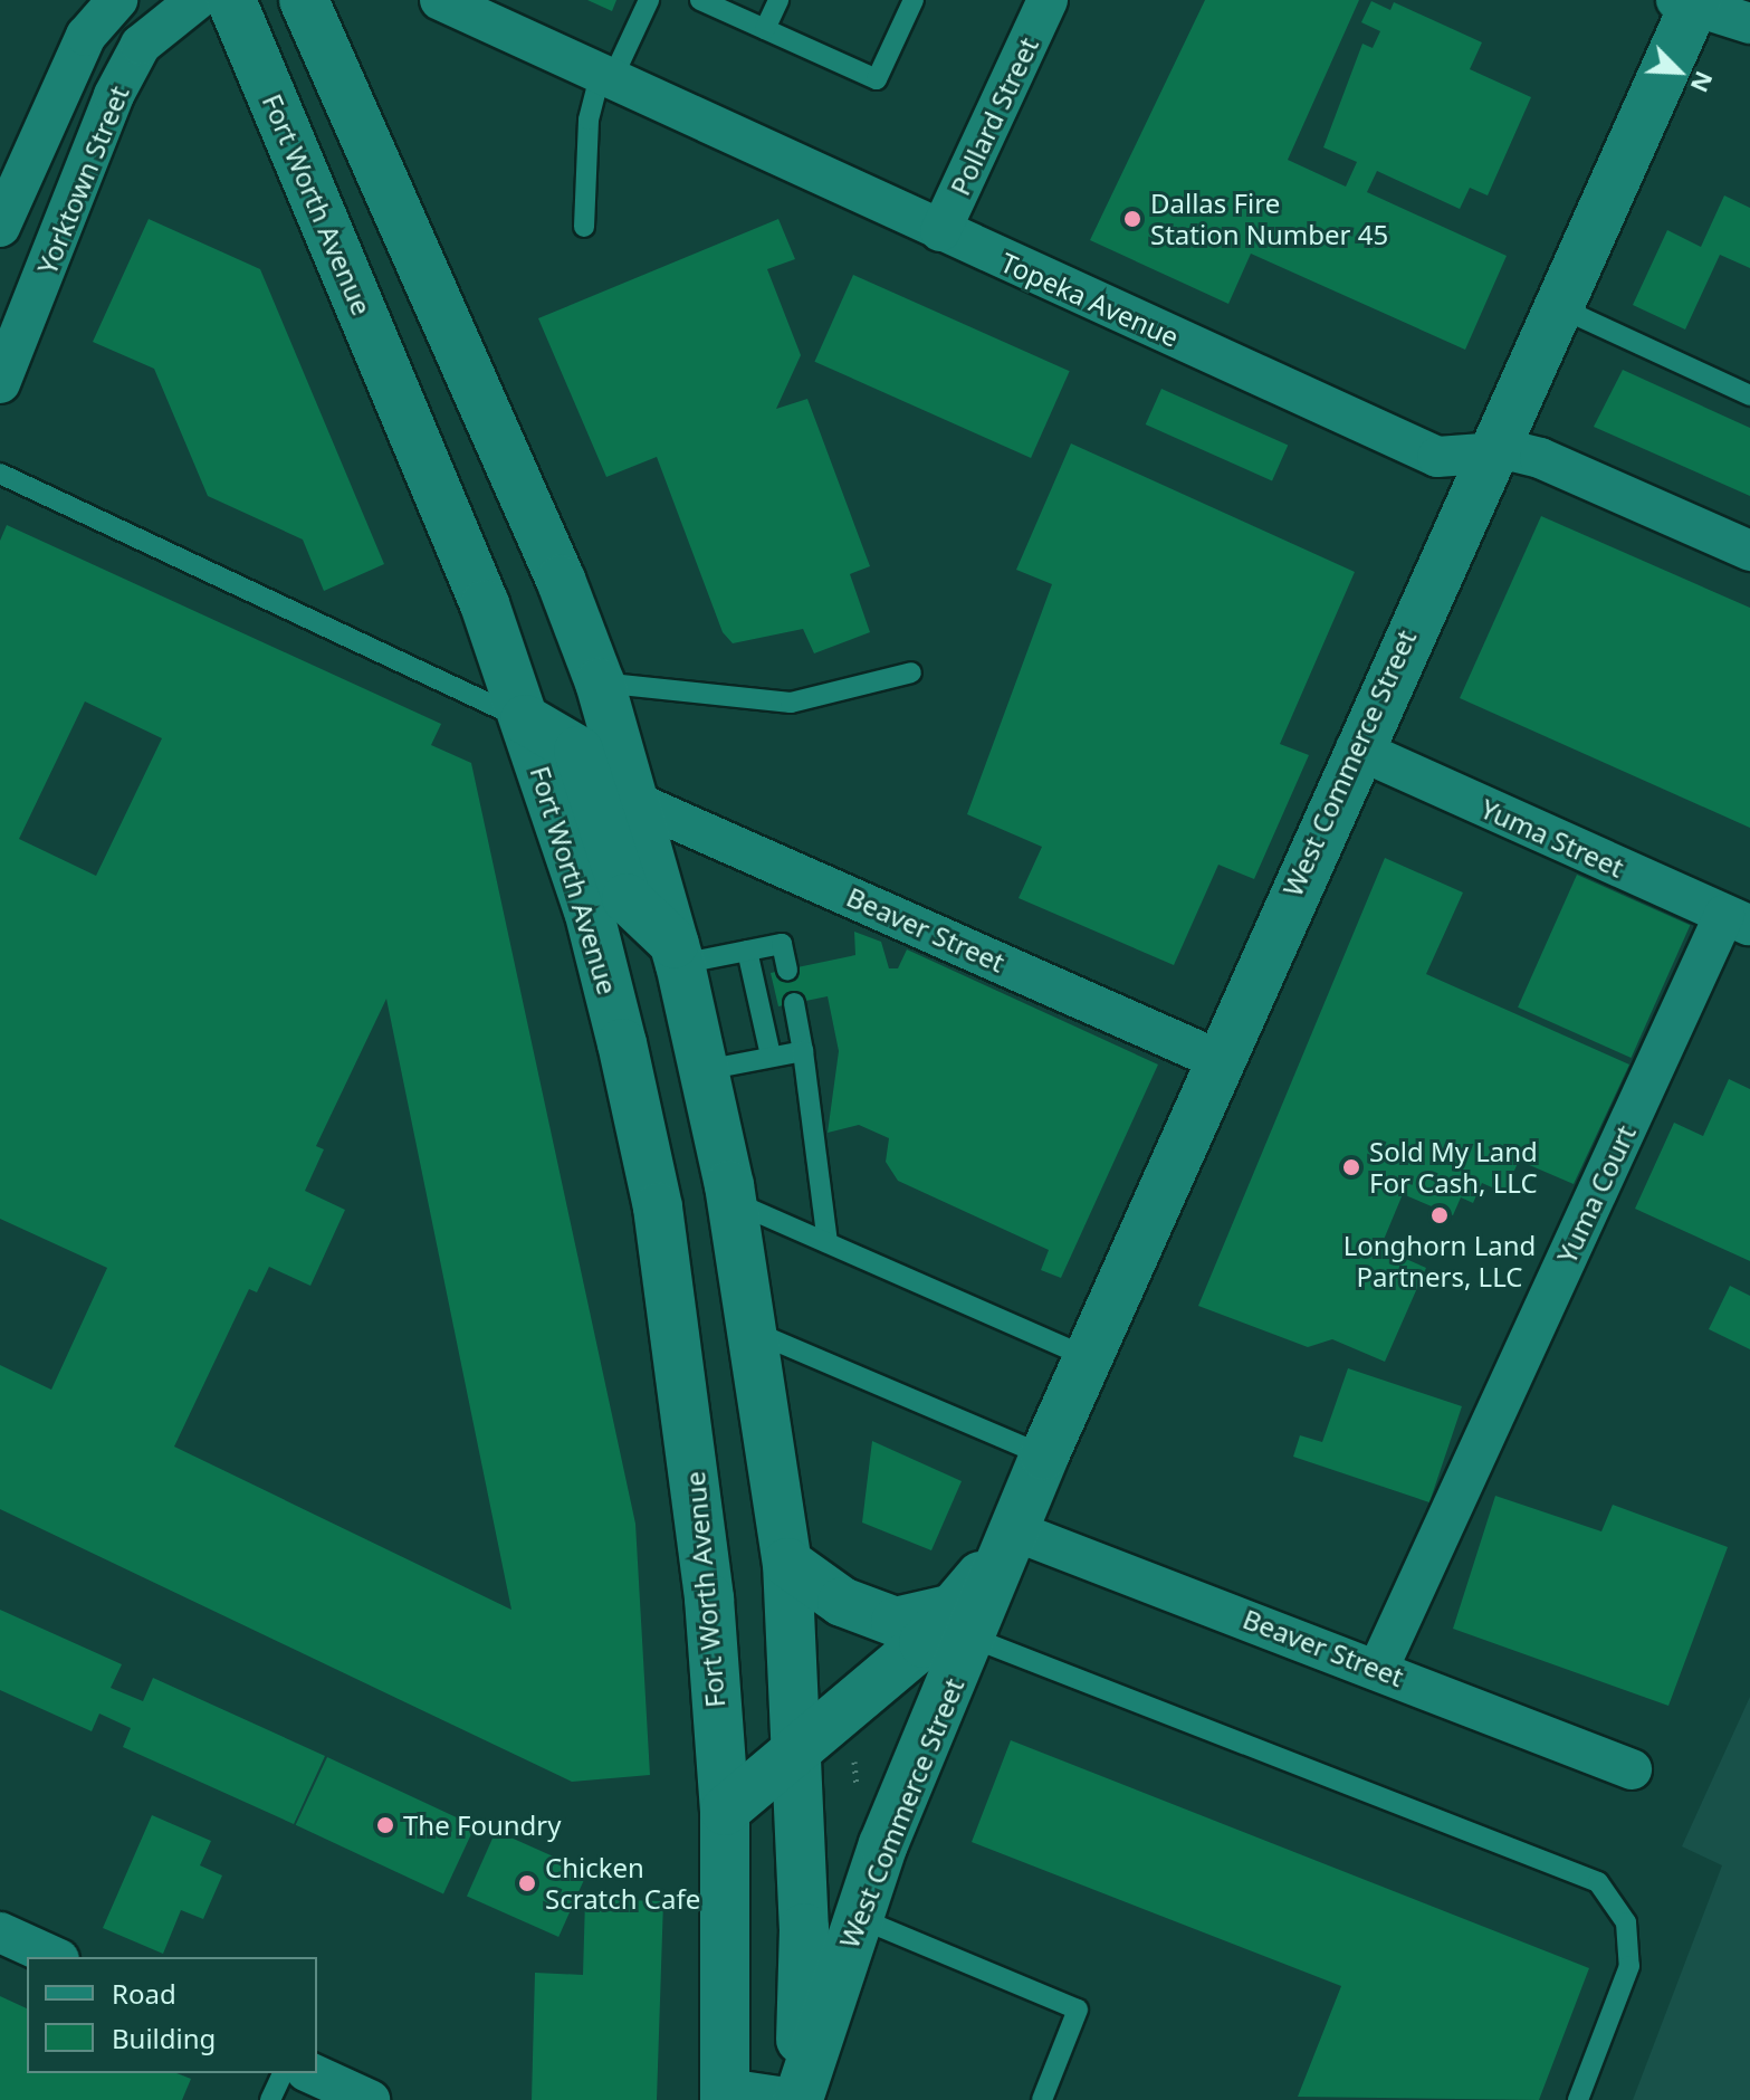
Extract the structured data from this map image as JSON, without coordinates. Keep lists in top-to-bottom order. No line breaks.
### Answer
{"streets":{"main road":["Fort Worth Avenue","West Commerce Street"],"street":["Pollard Street","Yorktown Street","Topeka Avenue","Yuma Street","Beaver Street","Yuma Court"]},"crossings":[["Pollard Street","Topeka Avenue"],["Fort Worth Avenue","West Commerce Street"],["Topeka Avenue","West Commerce Street"],["West Commerce Street","Yuma Street"],["West Commerce Street","Beaver Street"],["Yuma Street","Yuma Court"],["Beaver Street","Yuma Court"]],"places":["Dallas Fire Station Number 45","Sold My Land For Cash, LLC","Longhorn Land Partners, LLC","The Foundry","Chicken Scratch Cafe"],"legend":["Road","Building"],"north":"bottom right"}
